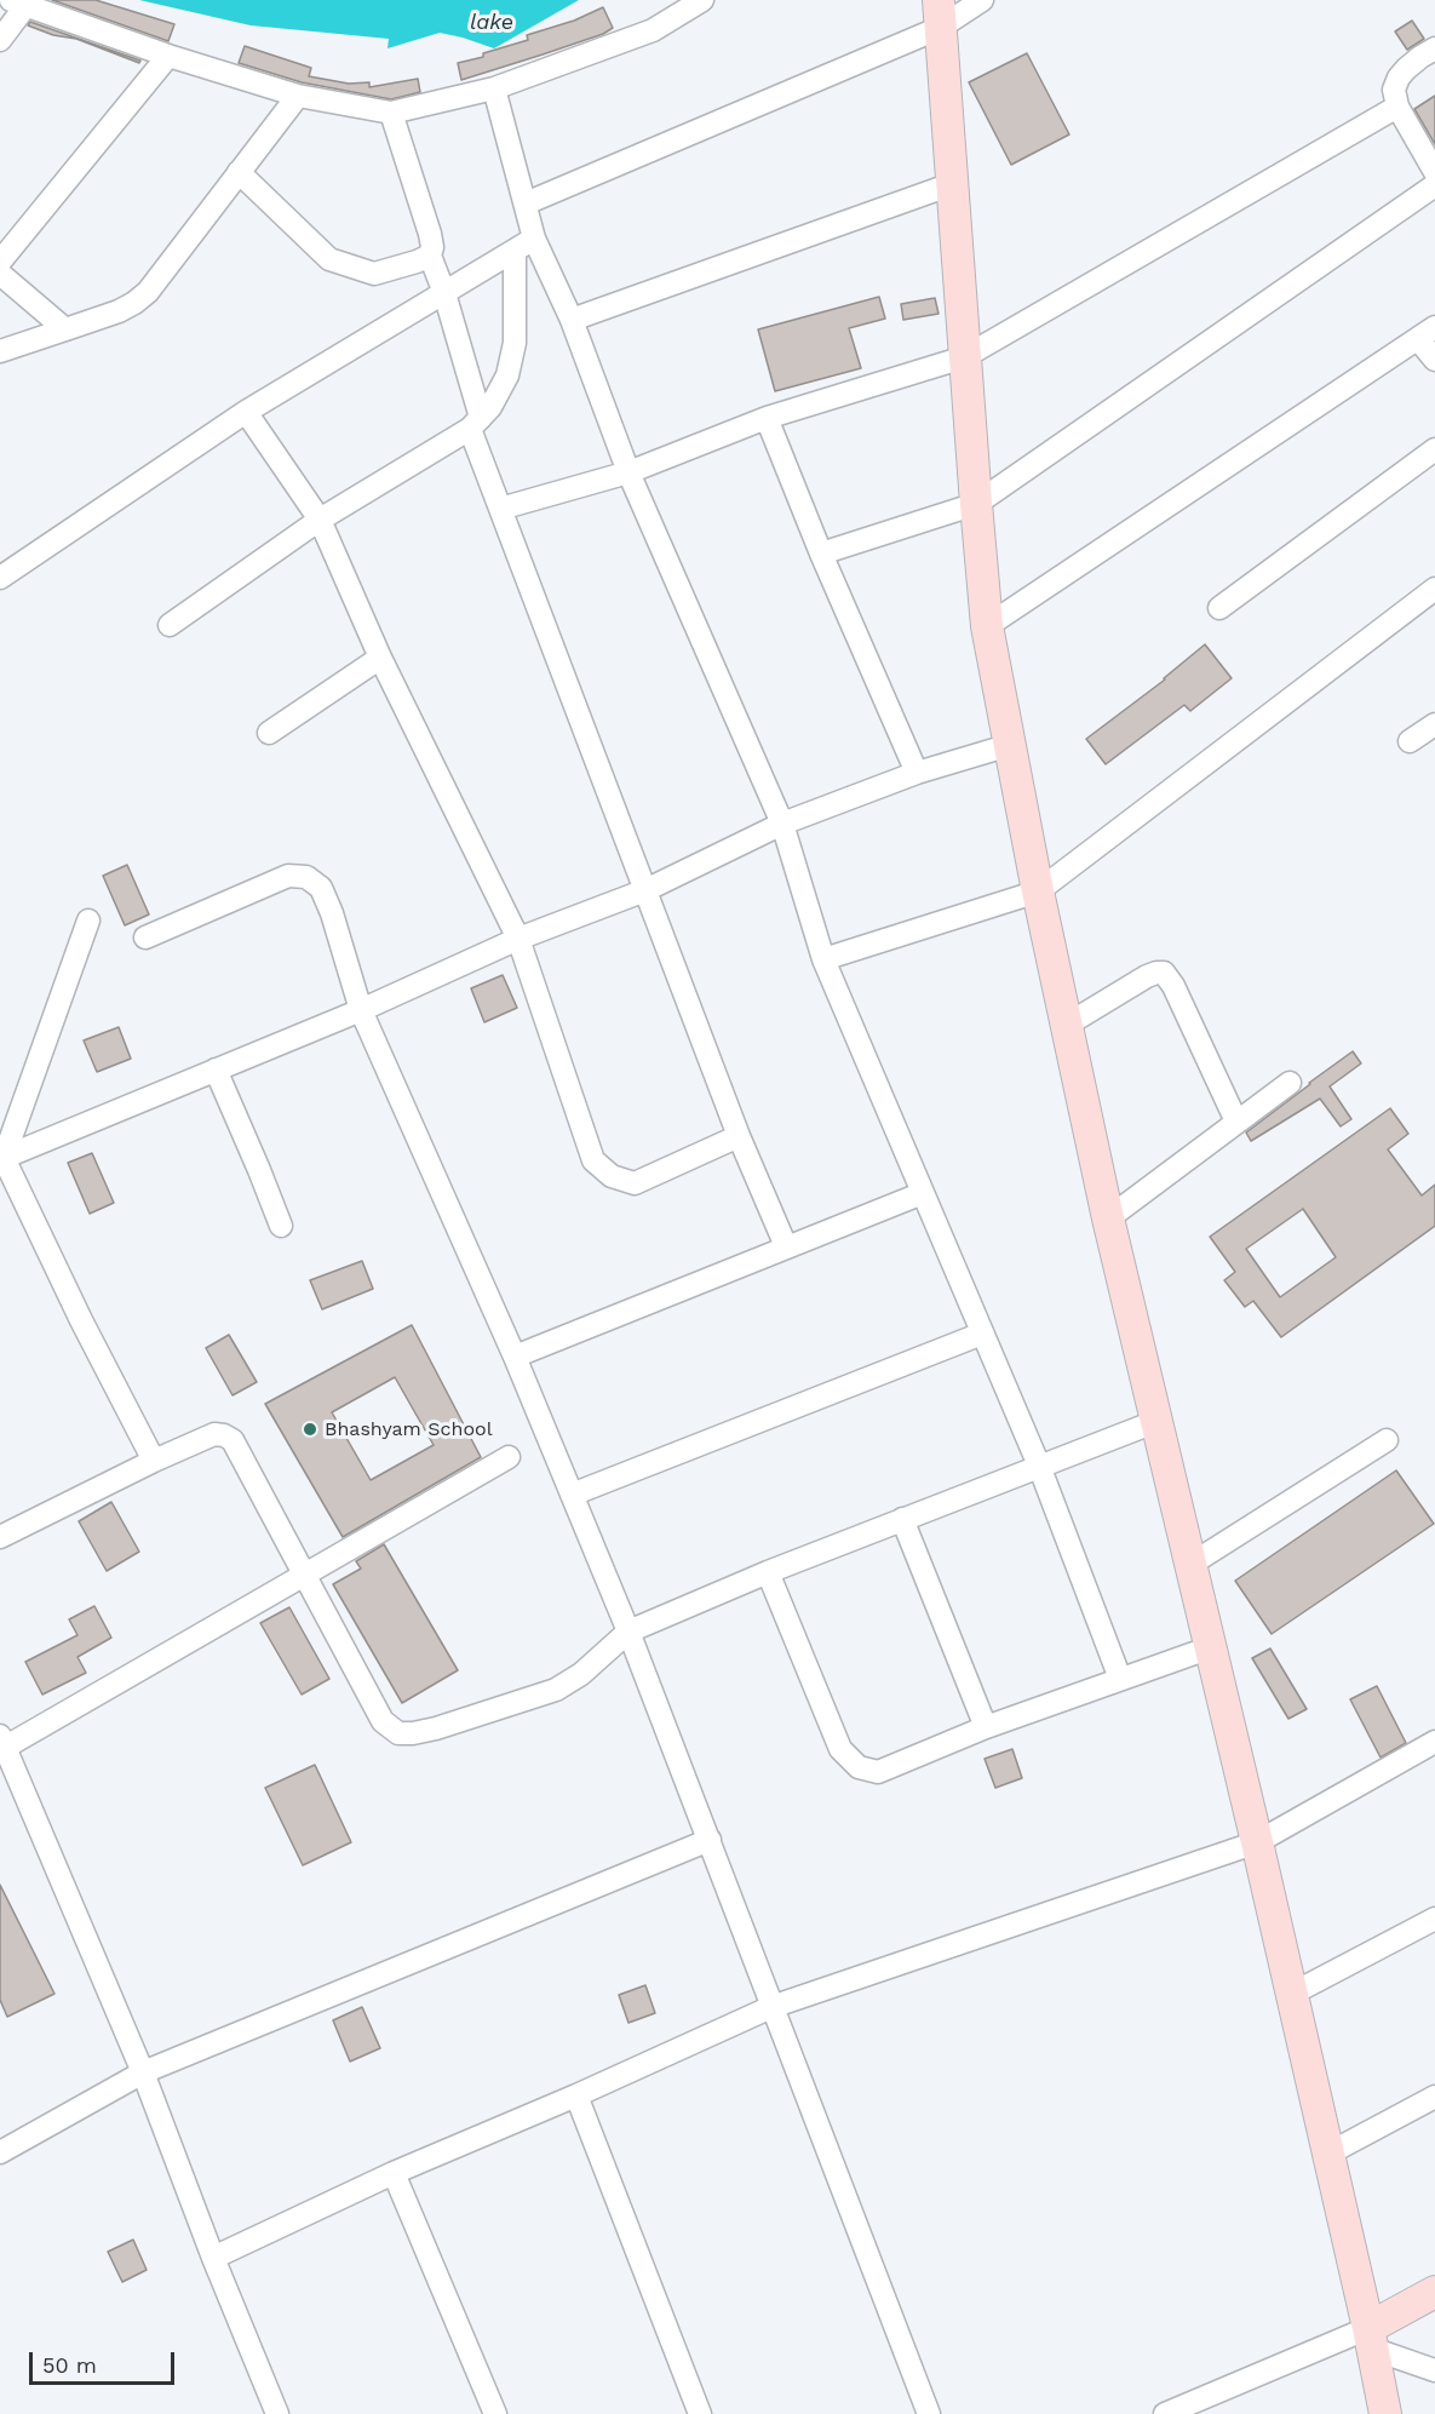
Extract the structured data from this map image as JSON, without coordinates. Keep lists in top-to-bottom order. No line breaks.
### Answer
{"water":["lake"],"places":["Bhashyam School"],"scale_bar":"50 m"}
